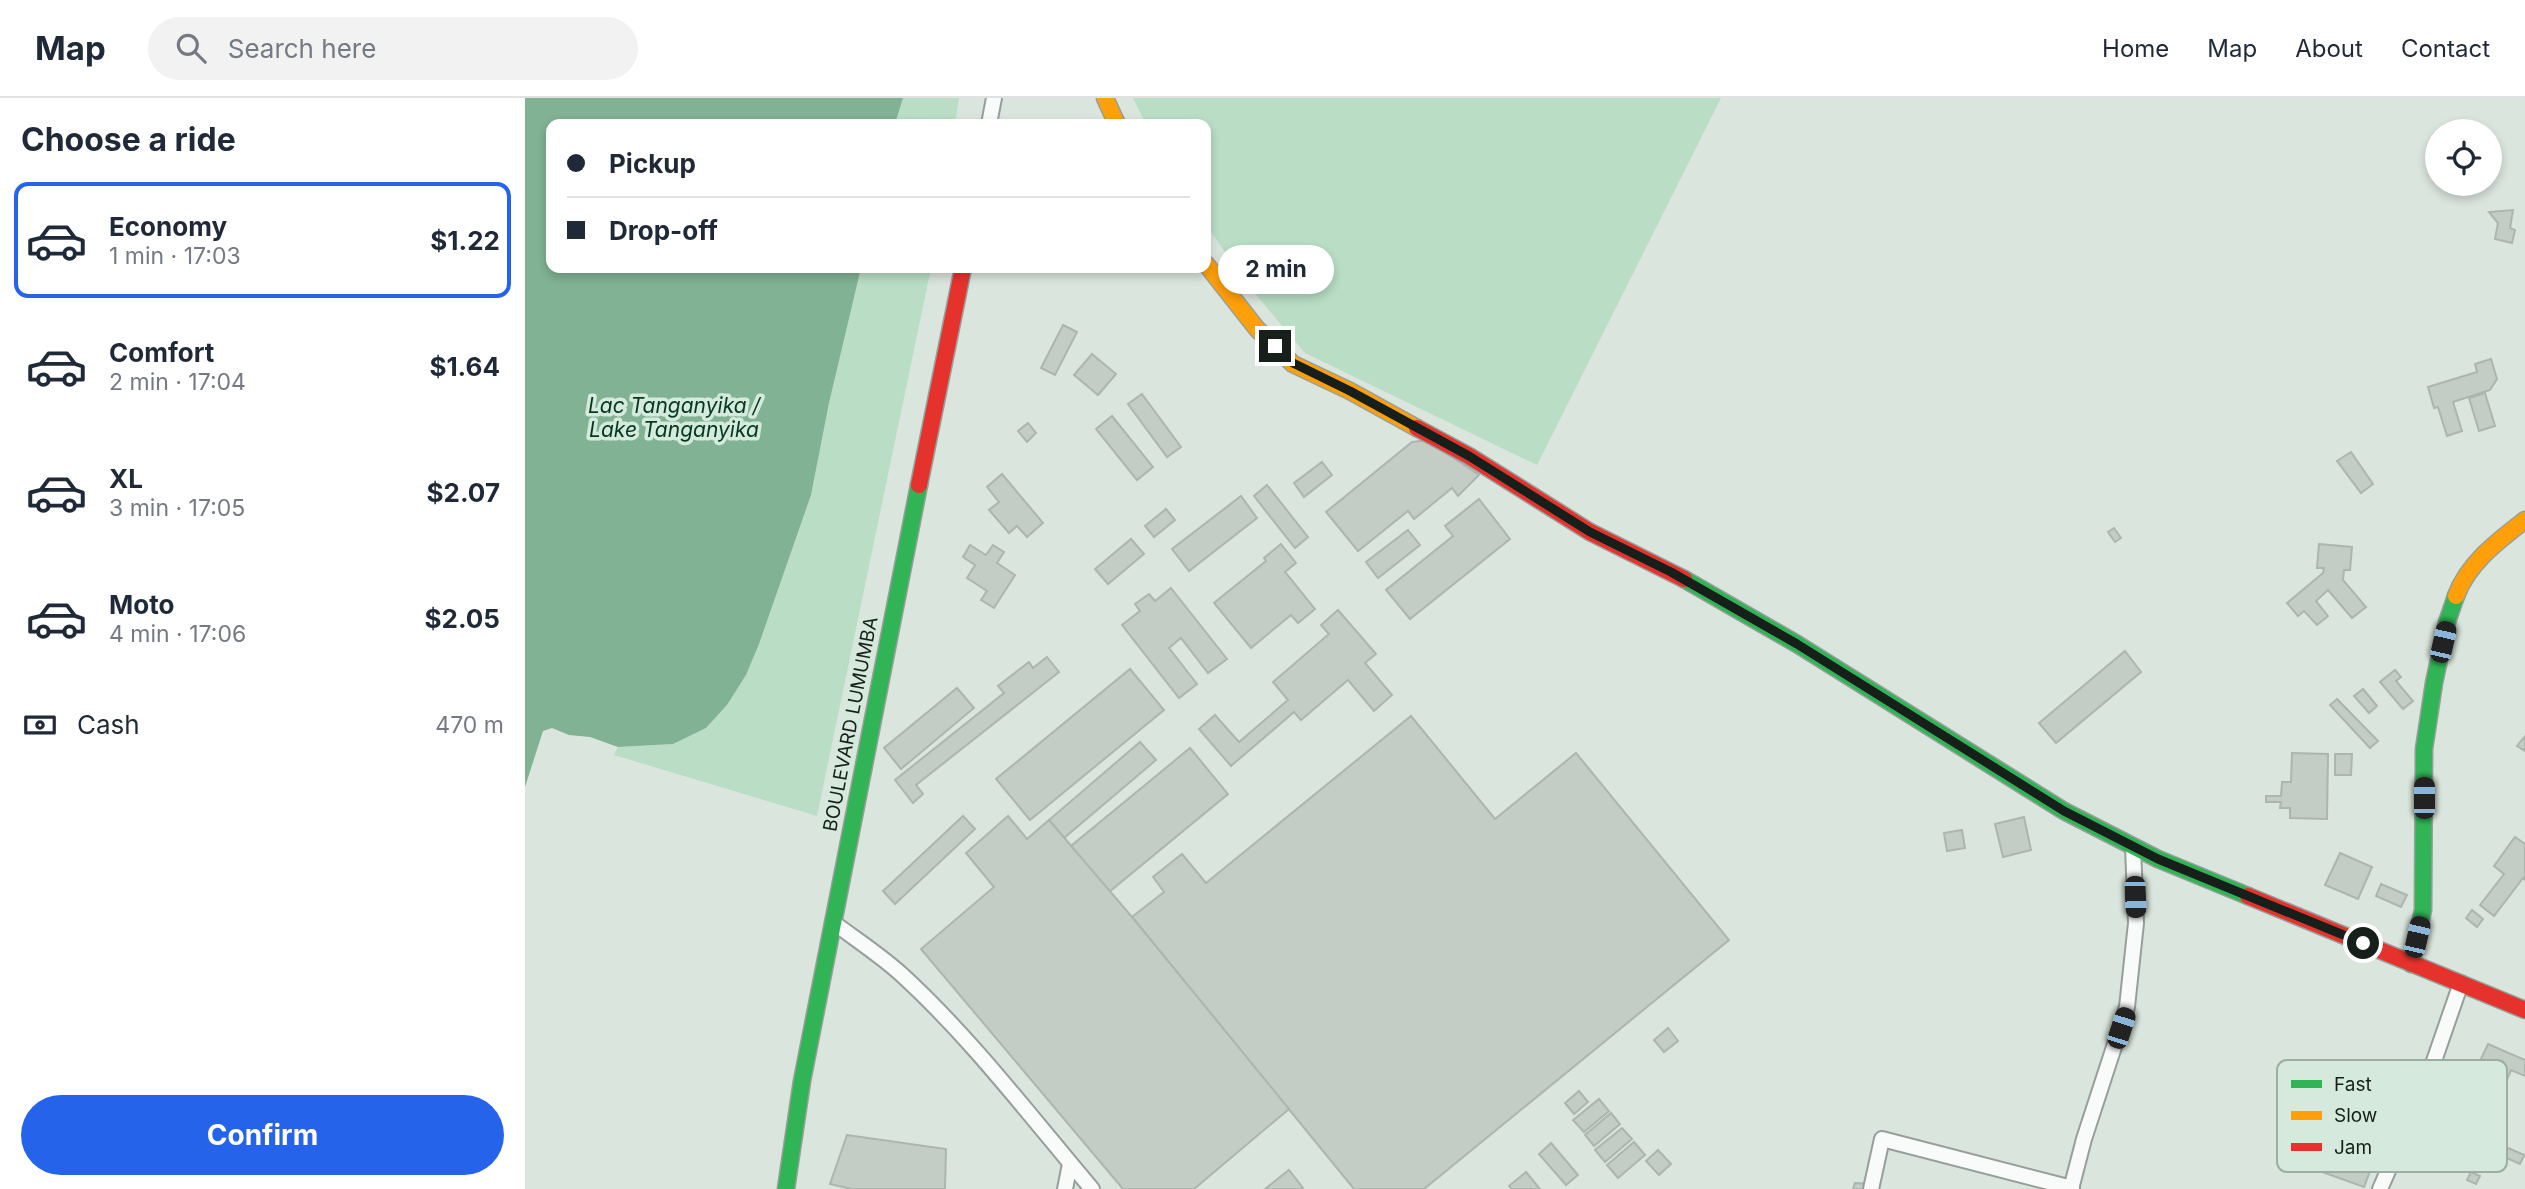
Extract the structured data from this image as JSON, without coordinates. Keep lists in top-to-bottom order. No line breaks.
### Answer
{"streets":{"street":["BOULEVARD LUMUMBA"]},"water":["Lac Tanganyika / Lake Tanganyika"],"legend":["Fast","Slow","Jam"],"page":{"header":"Map","search":"Search here","nav":["Home","Map","About","Contact"],"heading":"Choose a ride","banner":["Pickup","Drop-off"],"list":[{"name":"Economy","note":"1 min · 17:03","value":"$1.22"},{"name":"Comfort","note":"2 min · 17:04","value":"$1.64"},{"name":"XL","note":"3 min · 17:05","value":"$2.07"},{"name":"Moto","note":"4 min · 17:06","value":"$2.05"}],"bubble":"2 min","pay":["Cash","470 m"],"buttons":"Confirm"}}
